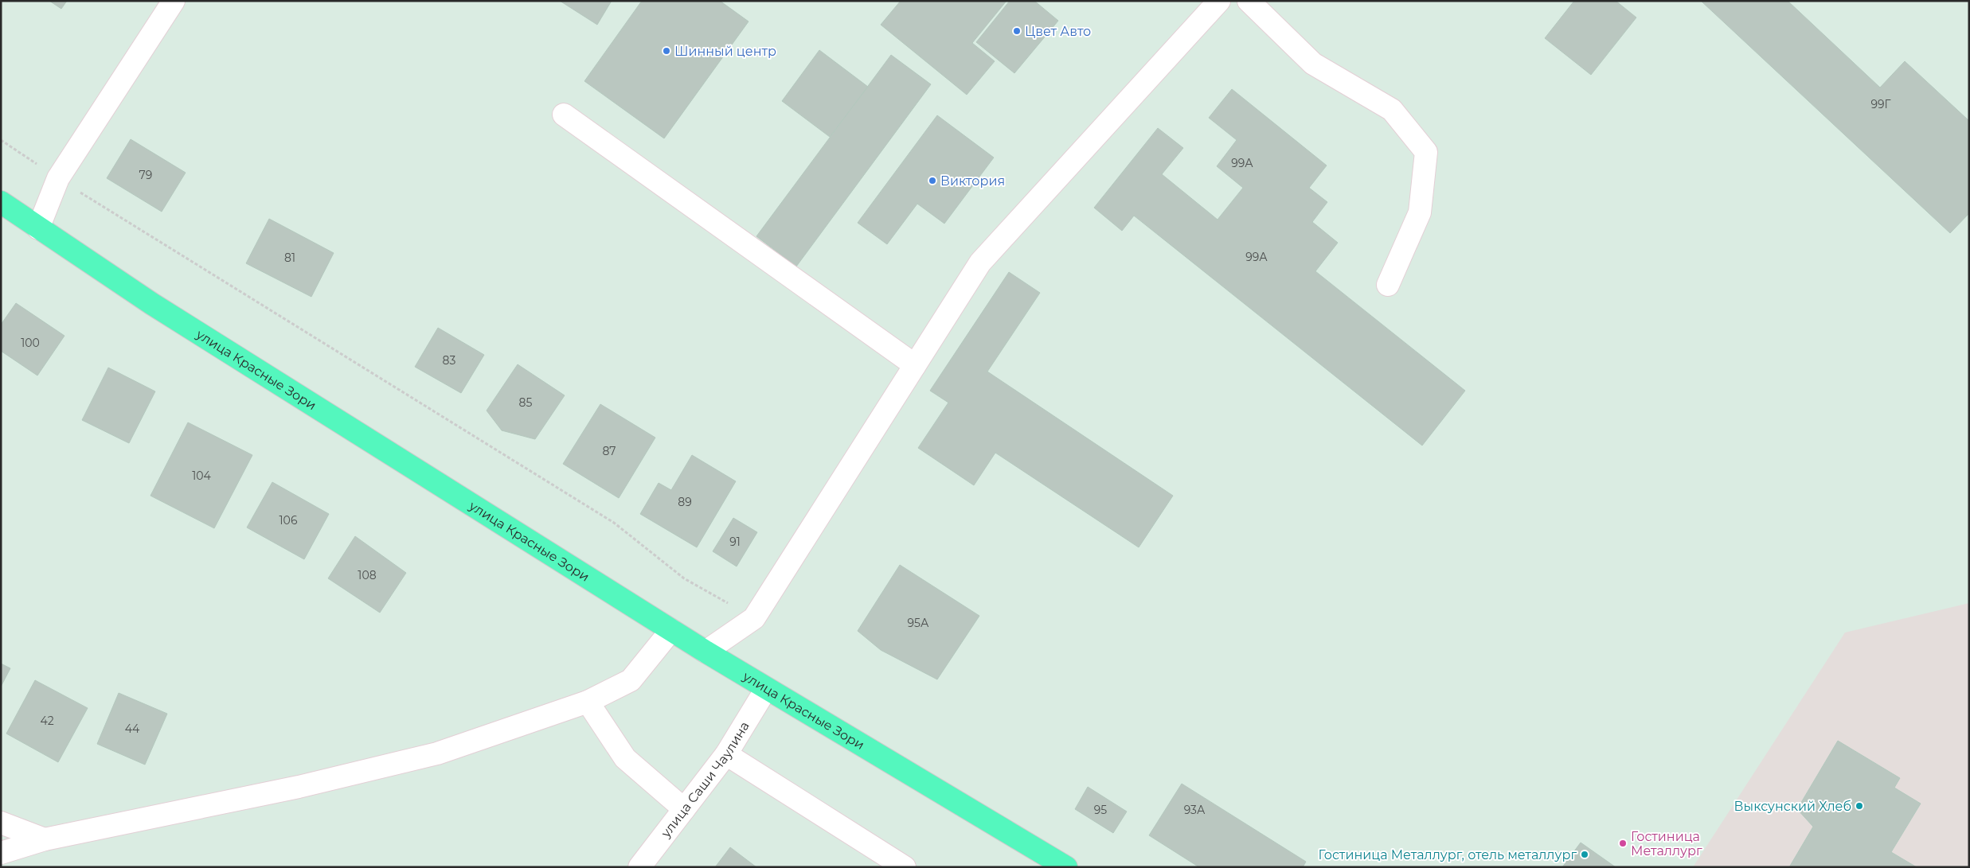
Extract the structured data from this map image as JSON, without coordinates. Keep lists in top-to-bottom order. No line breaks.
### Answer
{"streets":{"main road":["улица Красные Зори"],"street":["улица Саши Чаулина"]},"crossings":[["улица Красные Зори","улица Саши Чаулина"]],"places":["Цвет Авто","Шинный центр","Виктория","Выксунский Хлеб","Гостиница Металлург","Гостиница Металлург, отель металлург"],"house_numbers":["99Г","99А","79","99А","81","100","83","85","87","104","89","106","91","108","95А","42","44","95","93А"]}
